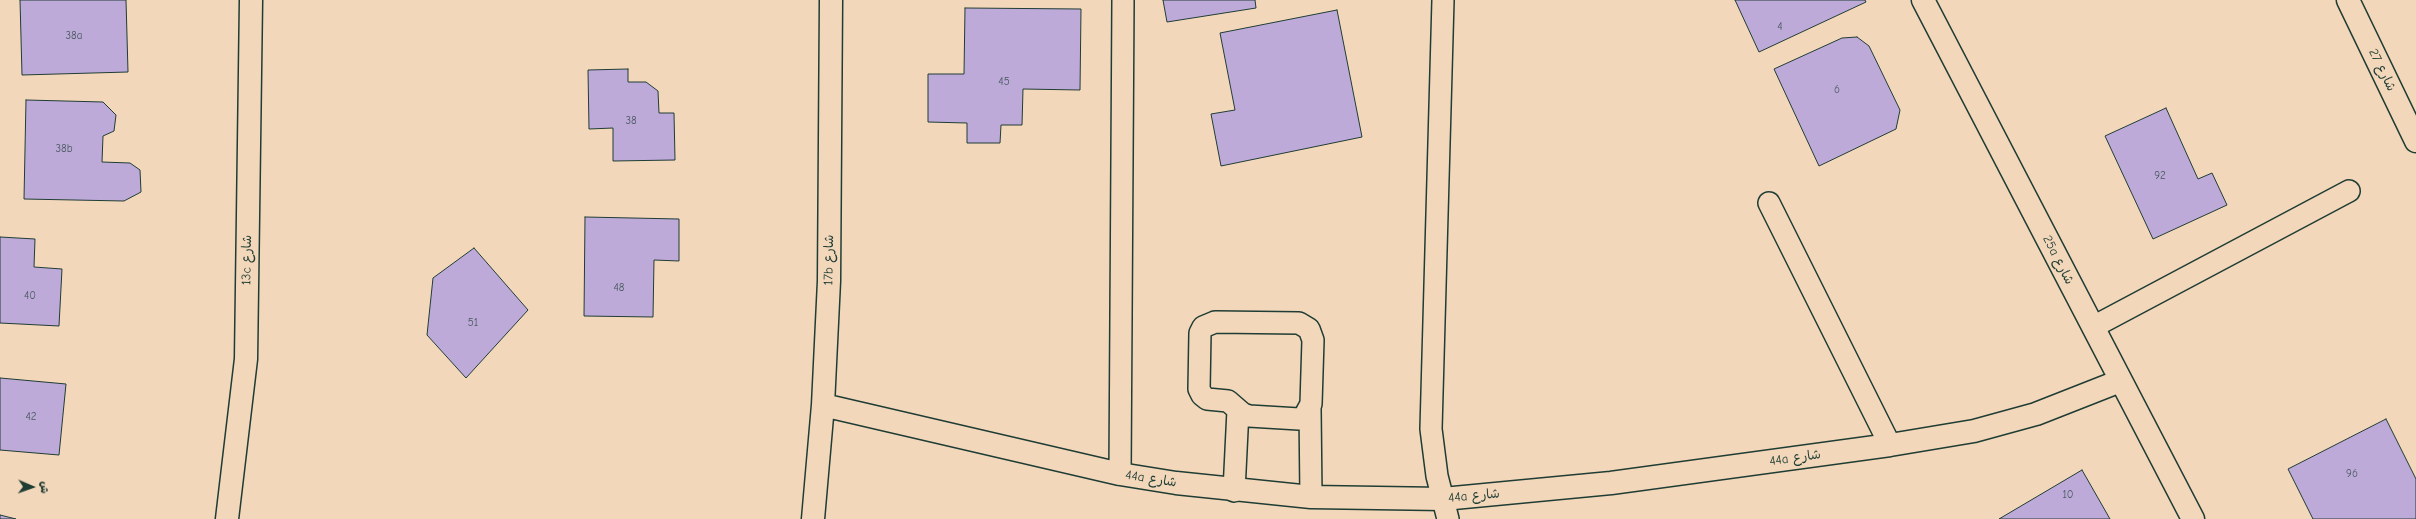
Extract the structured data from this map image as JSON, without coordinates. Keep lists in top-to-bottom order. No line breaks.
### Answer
{"streets":{"street":["شارع 27","13c شارع","17b شارع","25a شارع","44a شارع"]},"crossings":[["17b شارع","44a شارع"],["25a شارع","44a شارع"]],"house_numbers":["4","38a","45","6","38","38b","92","48","40","51","42","96","10"],"north":"right"}
